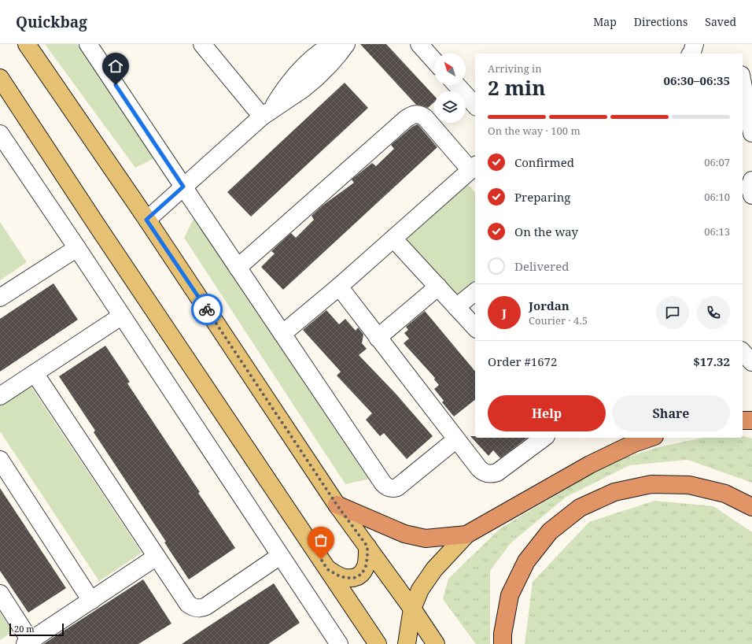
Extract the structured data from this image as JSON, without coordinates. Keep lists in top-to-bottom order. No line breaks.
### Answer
{"scale_bar":"20 m","north":"top left","page":{"header":"Quickbag","nav":["Map","Directions","Saved"],"heading":["2 min","Arriving in","06:30–06:35"],"panel":["Jordan","Courier · 4.5","Order #1672","$17.32"],"bar":"On the way · 100 m","list":[["Confirmed","06:07"],["Preparing","06:10"],["On the way","06:13"],"Delivered"],"round":"J","buttons":["Help","Share"],"scale":"20 m"}}
